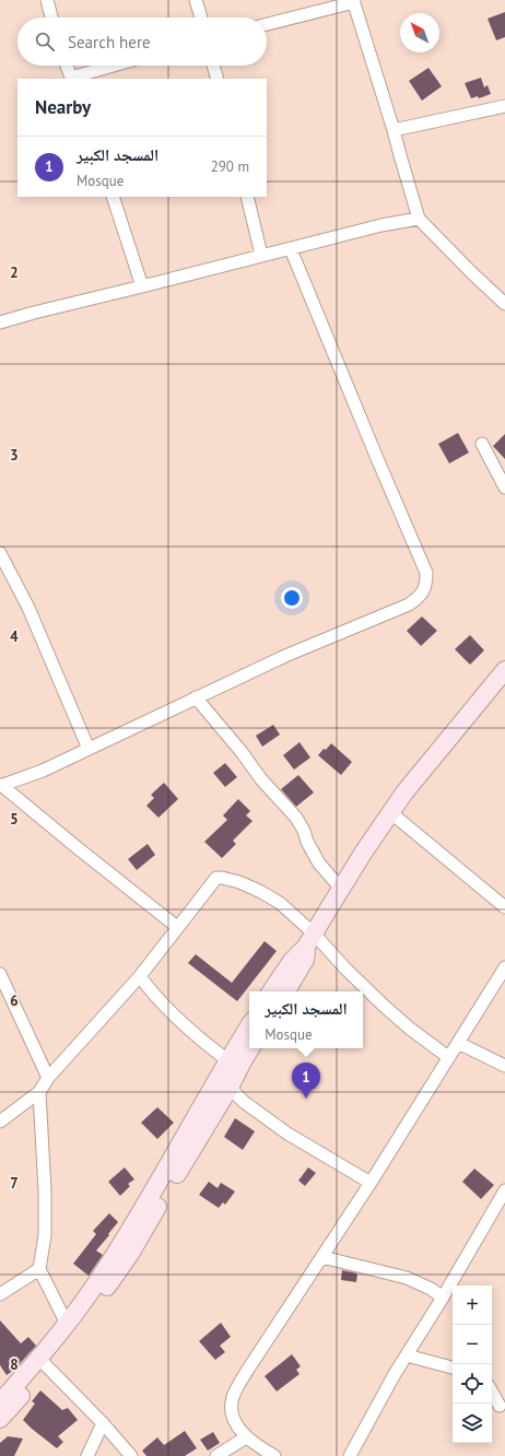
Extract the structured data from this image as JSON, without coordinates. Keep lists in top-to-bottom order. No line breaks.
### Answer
{"north":"top left","page":{"search":"Search here","heading":"Nearby","list":[{"mark":"1","name":"المسجد الكبير","note":"Mosque","value":"290 m"}],"popup":["المسجد الكبير","Mosque"],"pins":"1","map_buttons":["+","−"]},"grid":{"rows":["2","3","4","5","6","7","8"]}}
